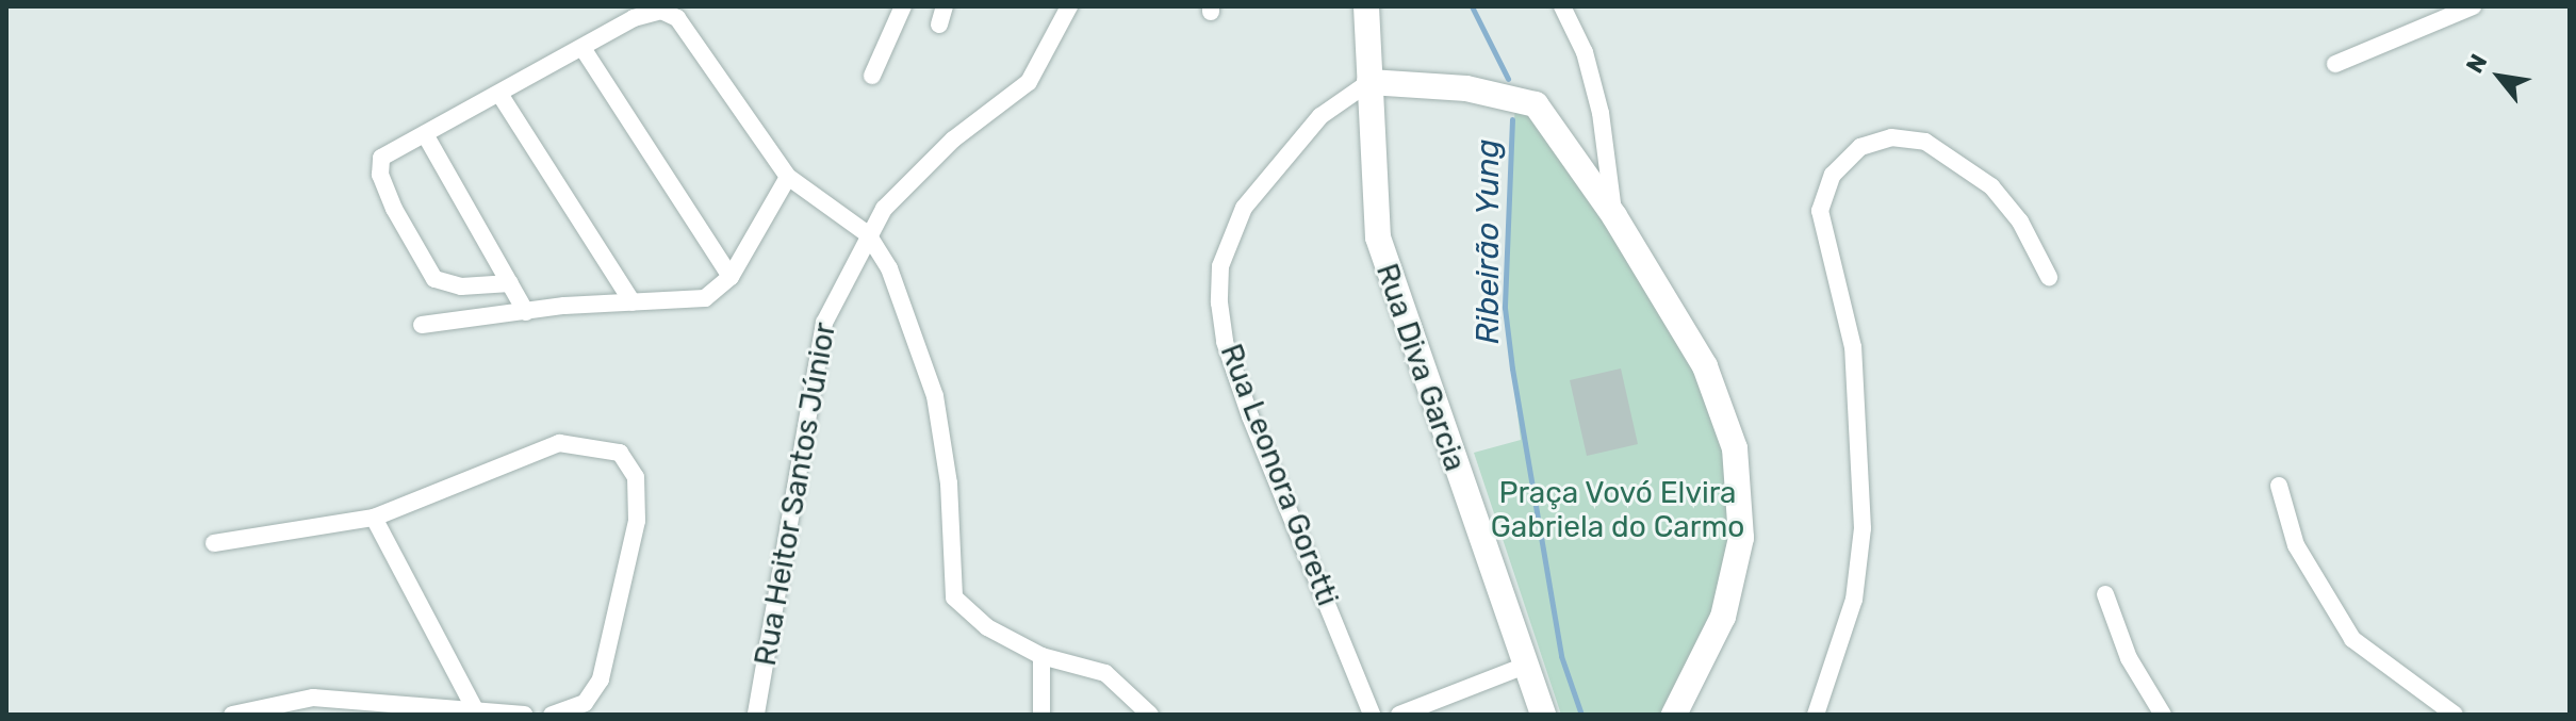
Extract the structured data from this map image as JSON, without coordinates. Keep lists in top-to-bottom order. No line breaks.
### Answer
{"streets":{"street":["Rua Diva Garcia","Rua Leonora Goretti","Rua Heitor Santos Júnior"]},"crossings":[["Rua Diva Garcia","Rua Leonora Goretti"]],"water":["Ribeirão Yung"],"parks":["Praça Vovó Elvira Gabriela do Carmo"],"north":"top left"}
